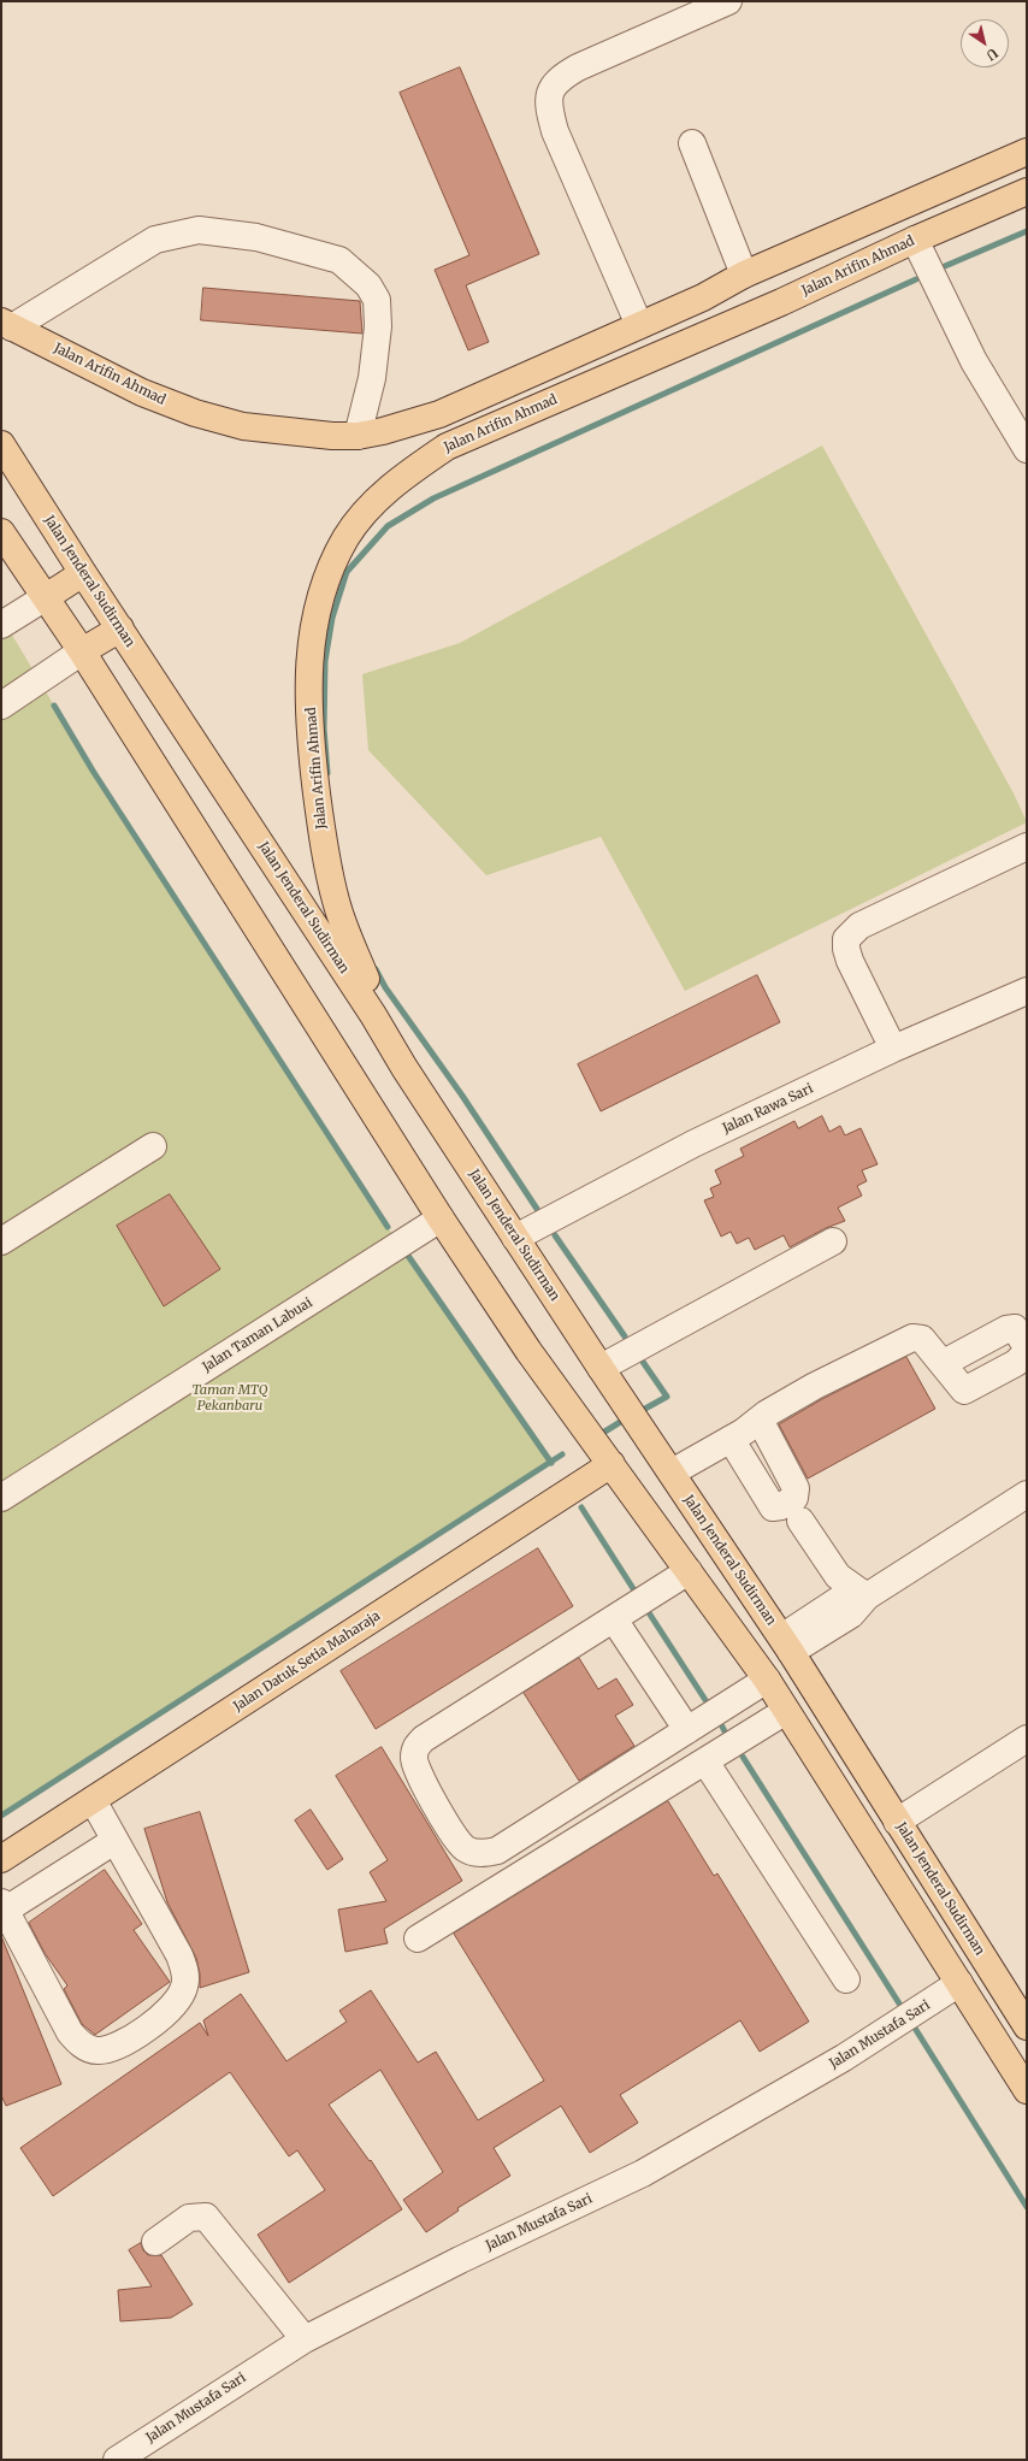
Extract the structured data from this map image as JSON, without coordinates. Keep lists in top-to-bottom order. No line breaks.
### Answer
{"streets":{"main road":["Jalan Arifin Ahmad","Jalan Jenderal Sudirman","Jalan Datuk Setia Maharaja"],"street":["Jalan Rawa Sari","Jalan Taman Labuai","Jalan Mustafa Sari"]},"crossings":[["Jalan Arifin Ahmad","Jalan Jenderal Sudirman"],["Jalan Jenderal Sudirman","Jalan Rawa Sari"]],"parks":["Taman MTQ Pekanbaru"],"north":"bottom right"}
